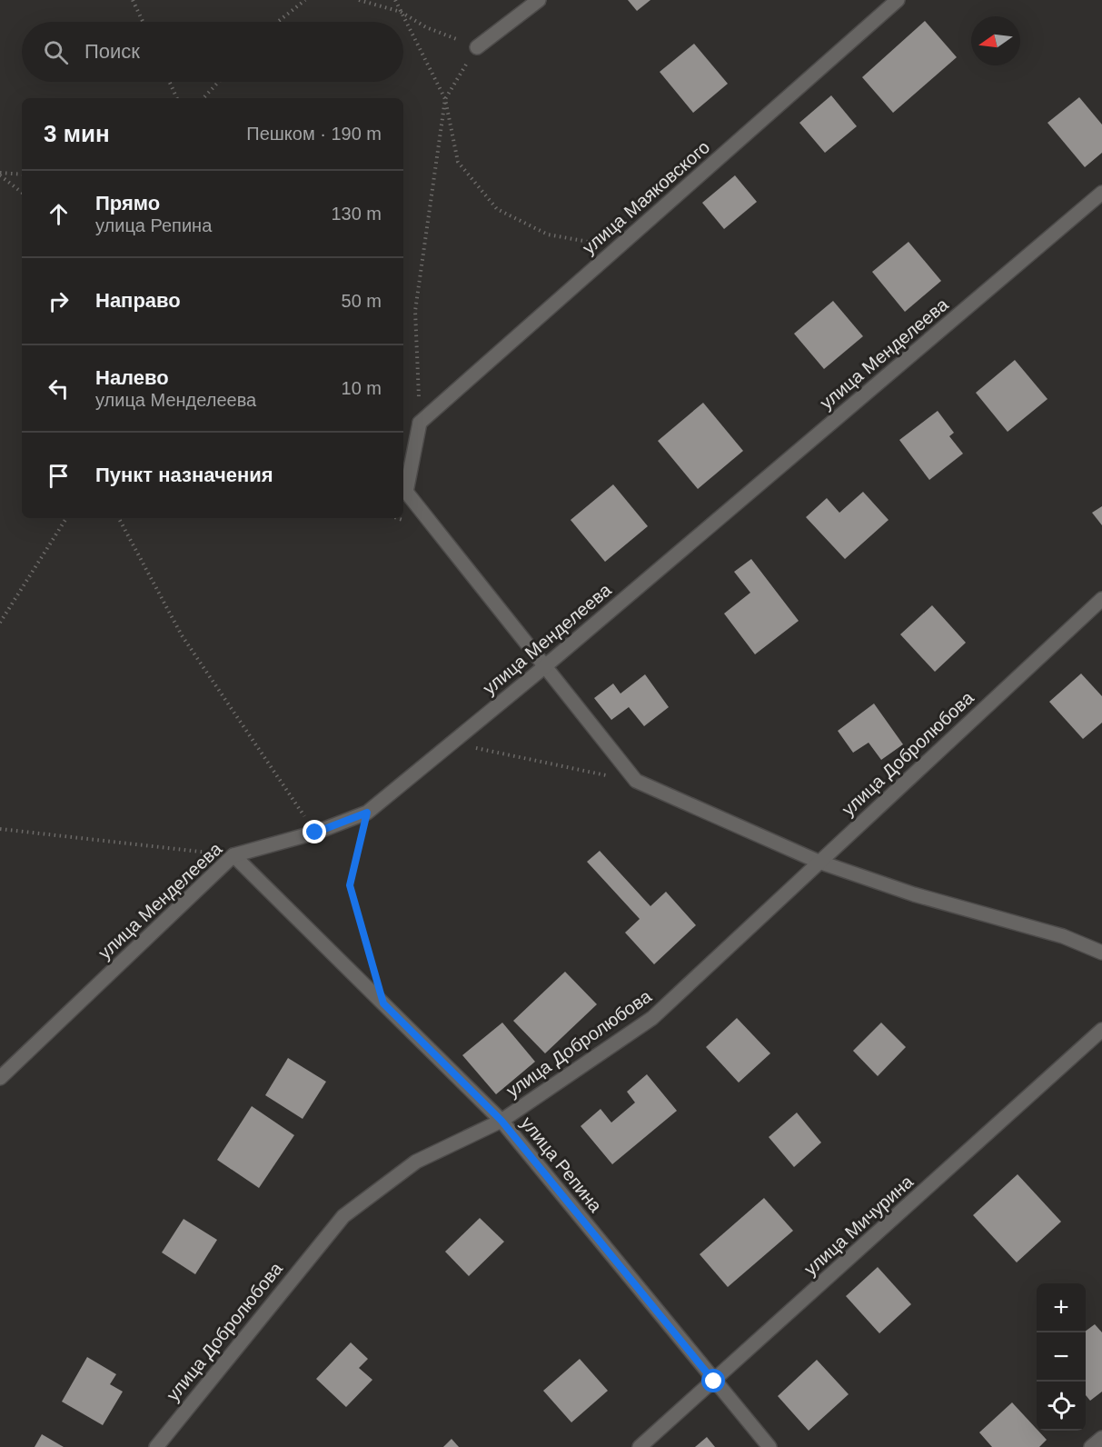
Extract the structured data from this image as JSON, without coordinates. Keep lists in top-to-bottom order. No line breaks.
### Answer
{"streets":{"street":["улица Маяковского","улица Менделеева","улица Добролюбова","улица Репина","улица Мичурина"]},"crossings":[["улица Менделеева","улица Репина"],["улица Добролюбова","улица Репина"],["улица Репина","улица Мичурина"]],"north":"left","page":{"search":"Поиск","heading":["3 мин","Пешком · 190 m"],"list":[["Прямо","улица Репина","130 m"],["Направо","50 m"],["Налево","улица Менделеева","10 m"],"Пункт назначения"],"map_buttons":["+","−"]}}
